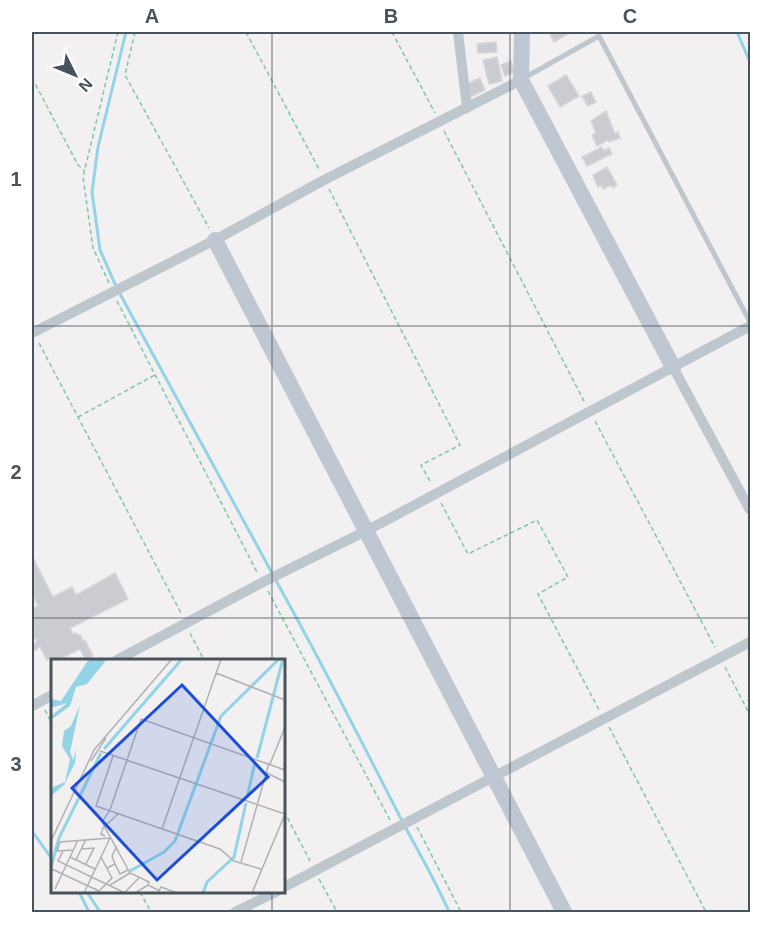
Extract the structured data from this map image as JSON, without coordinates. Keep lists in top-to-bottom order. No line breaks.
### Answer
{"north":"bottom right","grid":{"columns":["A","B","C"],"rows":["1","2","3"]}}
